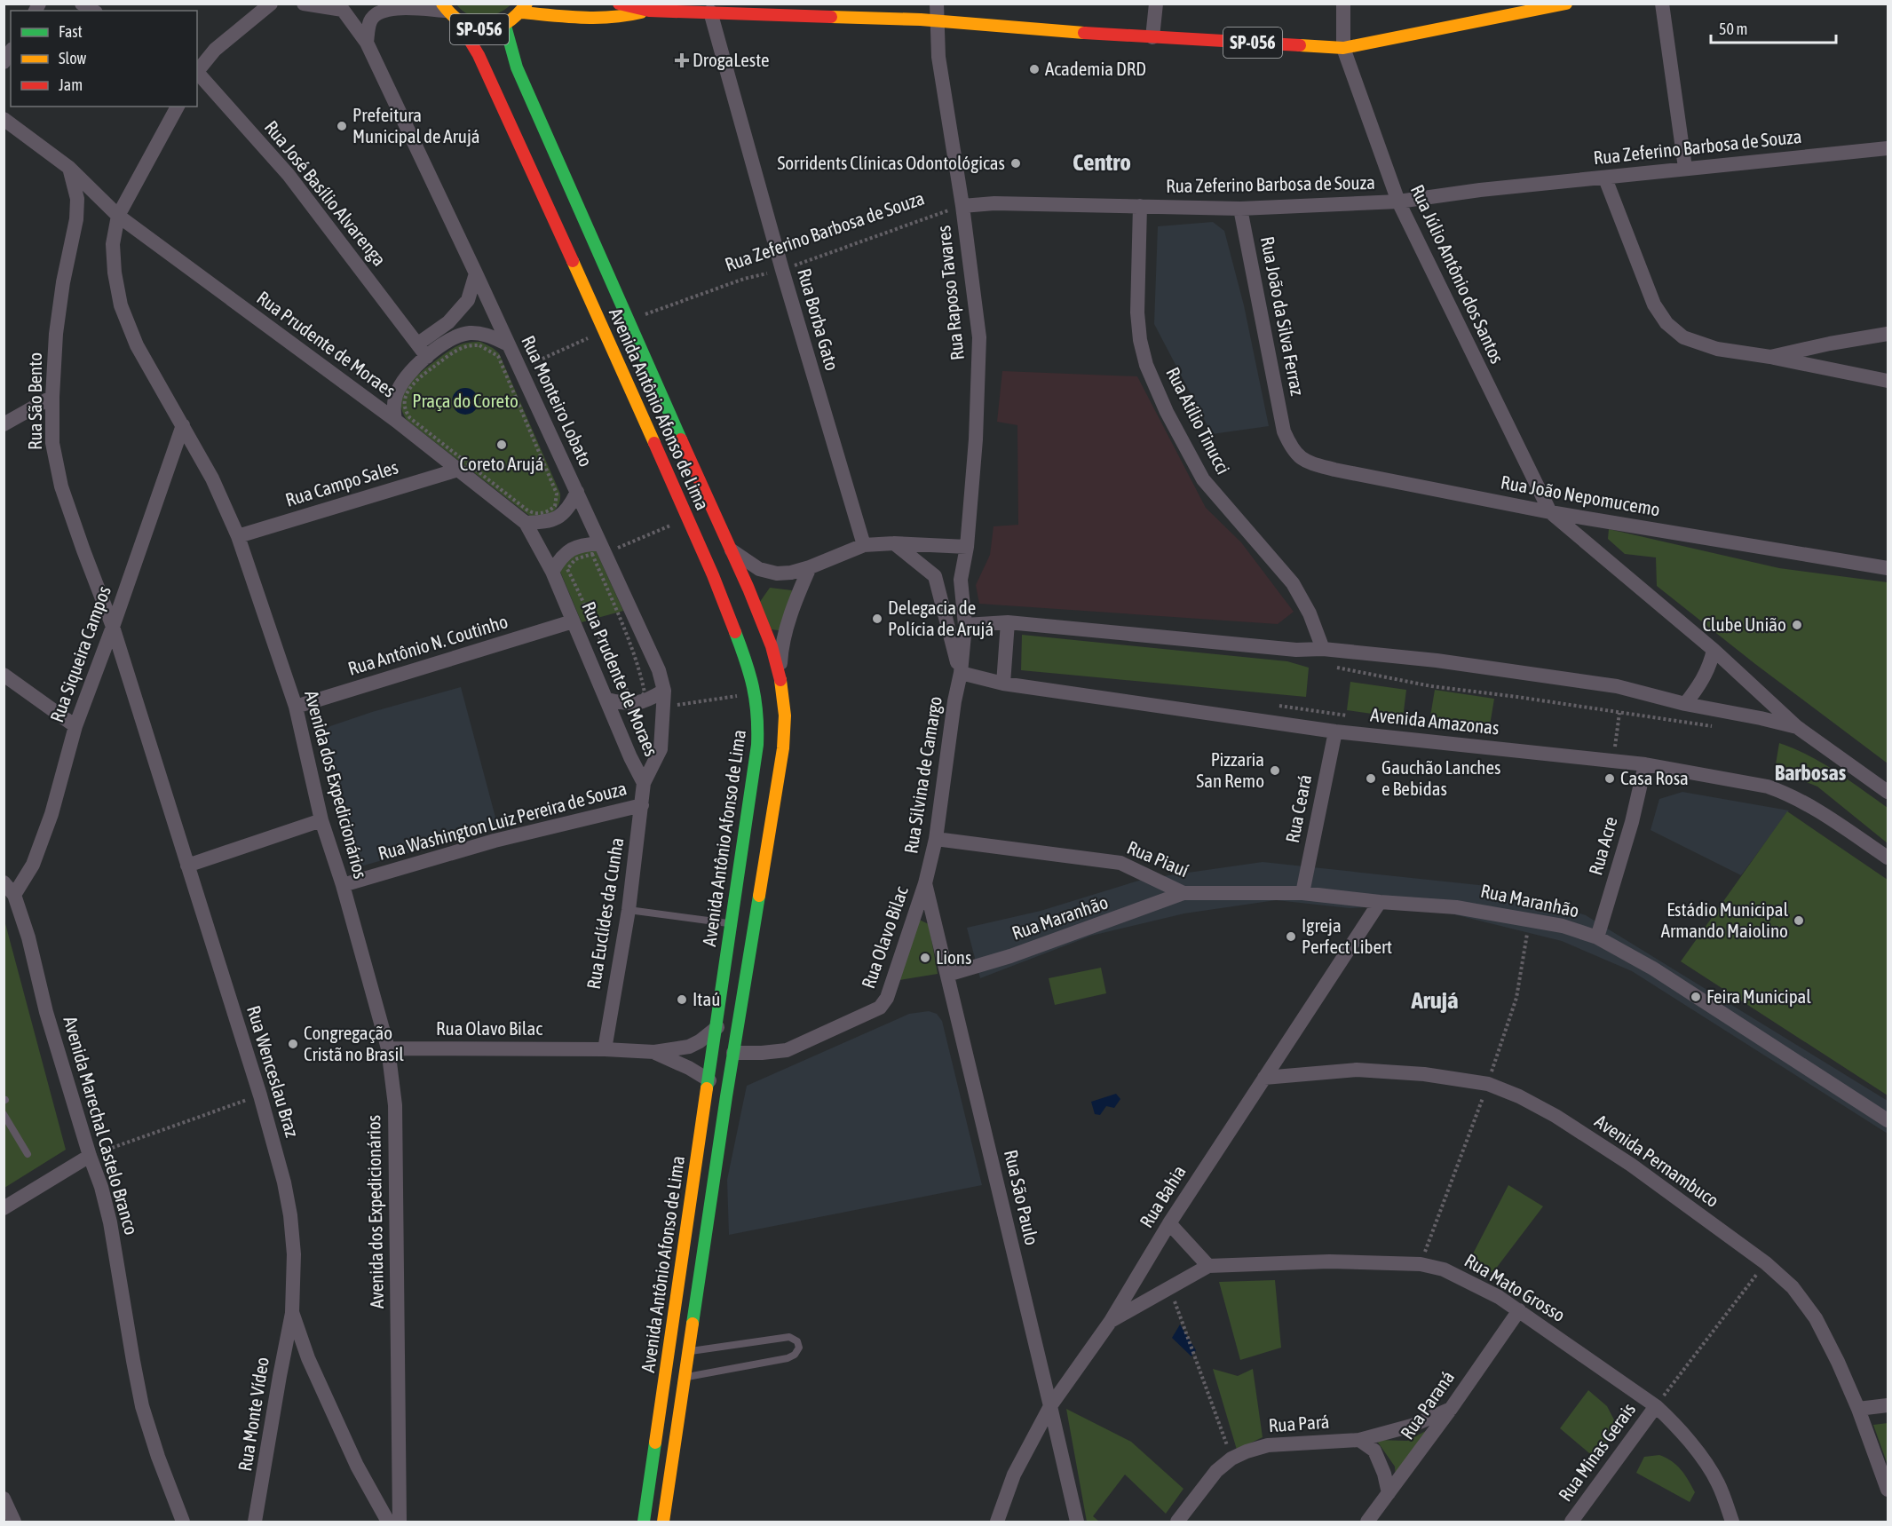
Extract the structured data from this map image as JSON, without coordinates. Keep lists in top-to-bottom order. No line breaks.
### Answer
{"streets":{"main road":["SP-056","Avenida Antônio Afonso de Lima"],"street":["Rua Zeferino Barbosa de Souza","Rua José Basílio Alvarenga","Rua Júlio Antônio dos Santos","Rua Raposo Tavares","Rua João da Silva Ferraz","Rua Borba Gato","Rua Prudente de Moraes","Rua São Bento","Rua Monteiro Lobato","Rua Atílio Tinucci","Rua Campo Sales","Rua João Nepomucemo","Rua Antônio N. Coutinho","Rua Siqueira Campos","Avenida Amazonas","Rua Silvina de Camargo","Avenida dos Expedicionários","Rua Ceará","Rua Washington Luiz Pereira de Souza","Rua Acre","Rua Piauí","Rua Maranhão","Rua Euclídes da Cunha","Rua Olavo Bilac","Rua Wenceslau Braz","Avenida Marechal Castelo Branco","Avenida Pernambuco","Rua Bahia","Rua São Paulo","Rua Mato Grosso","Rua Paraná","Rua Monte Vídeo","Rua Pará","Rua Minas Gerais"]},"crossings":[["SP-056","Rua Júlio Antônio dos Santos"],["SP-056","Rua Raposo Tavares"],["SP-056","Rua Borba Gato"],["SP-056","Avenida Antônio Afonso de Lima"],["Rua Zeferino Barbosa de Souza","Rua Júlio Antônio dos Santos"],["Rua Zeferino Barbosa de Souza","Rua Raposo Tavares"],["Rua Zeferino Barbosa de Souza","Rua João da Silva Ferraz"],["Rua Zeferino Barbosa de Souza","Rua Borba Gato"],["Rua Zeferino Barbosa de Souza","Avenida Antônio Afonso de Lima"],["Rua Zeferino Barbosa de Souza","Rua Atílio Tinucci"],["Rua Júlio Antônio dos Santos","Rua João Nepomucemo"],["Rua Raposo Tavares","Rua Silvina de Camargo"],["Rua João da Silva Ferraz","Rua João Nepomucemo"],["Rua Prudente de Moraes","Rua São Bento"],["Rua Prudente de Moraes","Rua Monteiro Lobato"],["Rua Prudente de Moraes","Rua Campo Sales"],["Rua Prudente de Moraes","Rua Antônio N. Coutinho"],["Rua Prudente de Moraes","Avenida dos Expedicionários"],["Rua Prudente de Moraes","Rua Euclídes da Cunha"],["Rua São Bento","Rua Siqueira Campos"],["Rua São Bento","Rua Wenceslau Braz"],["Rua Monteiro Lobato","Rua Euclídes da Cunha"],["Avenida Antônio Afonso de Lima","Rua Olavo Bilac"],["Rua Campo Sales","Avenida dos Expedicionários"],["Rua Antônio N. Coutinho","Avenida dos Expedicionários"],["Rua Siqueira Campos","Avenida dos Expedicionários"],["Rua Siqueira Campos","Rua Wenceslau Braz"],["Rua Siqueira Campos","Avenida Marechal Castelo Branco"],["Avenida Amazonas","Rua Silvina de Camargo"],["Avenida Amazonas","Rua Ceará"],["Avenida Amazonas","Rua Acre"],["Rua Silvina de Camargo","Rua Piauí"],["Rua Silvina de Camargo","Rua Olavo Bilac"],["Rua Silvina de Camargo","Rua São Paulo"],["Avenida dos Expedicionários","Rua Washington Luiz Pereira de Souza"],["Avenida dos Expedicionários","Rua Olavo Bilac"],["Rua Ceará","Rua Piauí"],["Rua Ceará","Rua Maranhão"],["Rua Washington Luiz Pereira de Souza","Rua Euclídes da Cunha"],["Rua Acre","Rua Maranhão"],["Rua Piauí","Rua Maranhão"],["Rua Maranhão","Rua Bahia"],["Rua Maranhão","Rua São Paulo"],["Rua Euclídes da Cunha","Rua Olavo Bilac"],["Rua Olavo Bilac","Rua São Paulo"],["Rua Wenceslau Braz","Rua Monte Vídeo"],["Avenida Pernambuco","Rua Bahia"],["Rua Bahia","Rua São Paulo"],["Rua Bahia","Rua Mato Grosso"],["Rua Mato Grosso","Rua Paraná"],["Rua Mato Grosso","Rua Minas Gerais"],["Rua Paraná","Rua Pará"]],"districts":["Centro","Barbosas","Arujá"],"parks":["Praça do Coreto"],"places":{"health":["DrogaLeste"],"other":["Academia DRD","Prefeitura Municipal de Arujá","Sorridents Clínicas Odontológicas","Coreto Arujá","Delegacia de Polícia de Arujá","Clube União","Pizzaria San Remo","Gauchão Lanches e Bebidas","Casa Rosa","Estádio Municipal Armando Maiolino","Igreja Perfect Libert","Lions","Feira Municipal","Itaú","Congregação Cristã no Brasil"]},"legend":["Fast","Slow","Jam"],"scale_bar":"50 m"}
